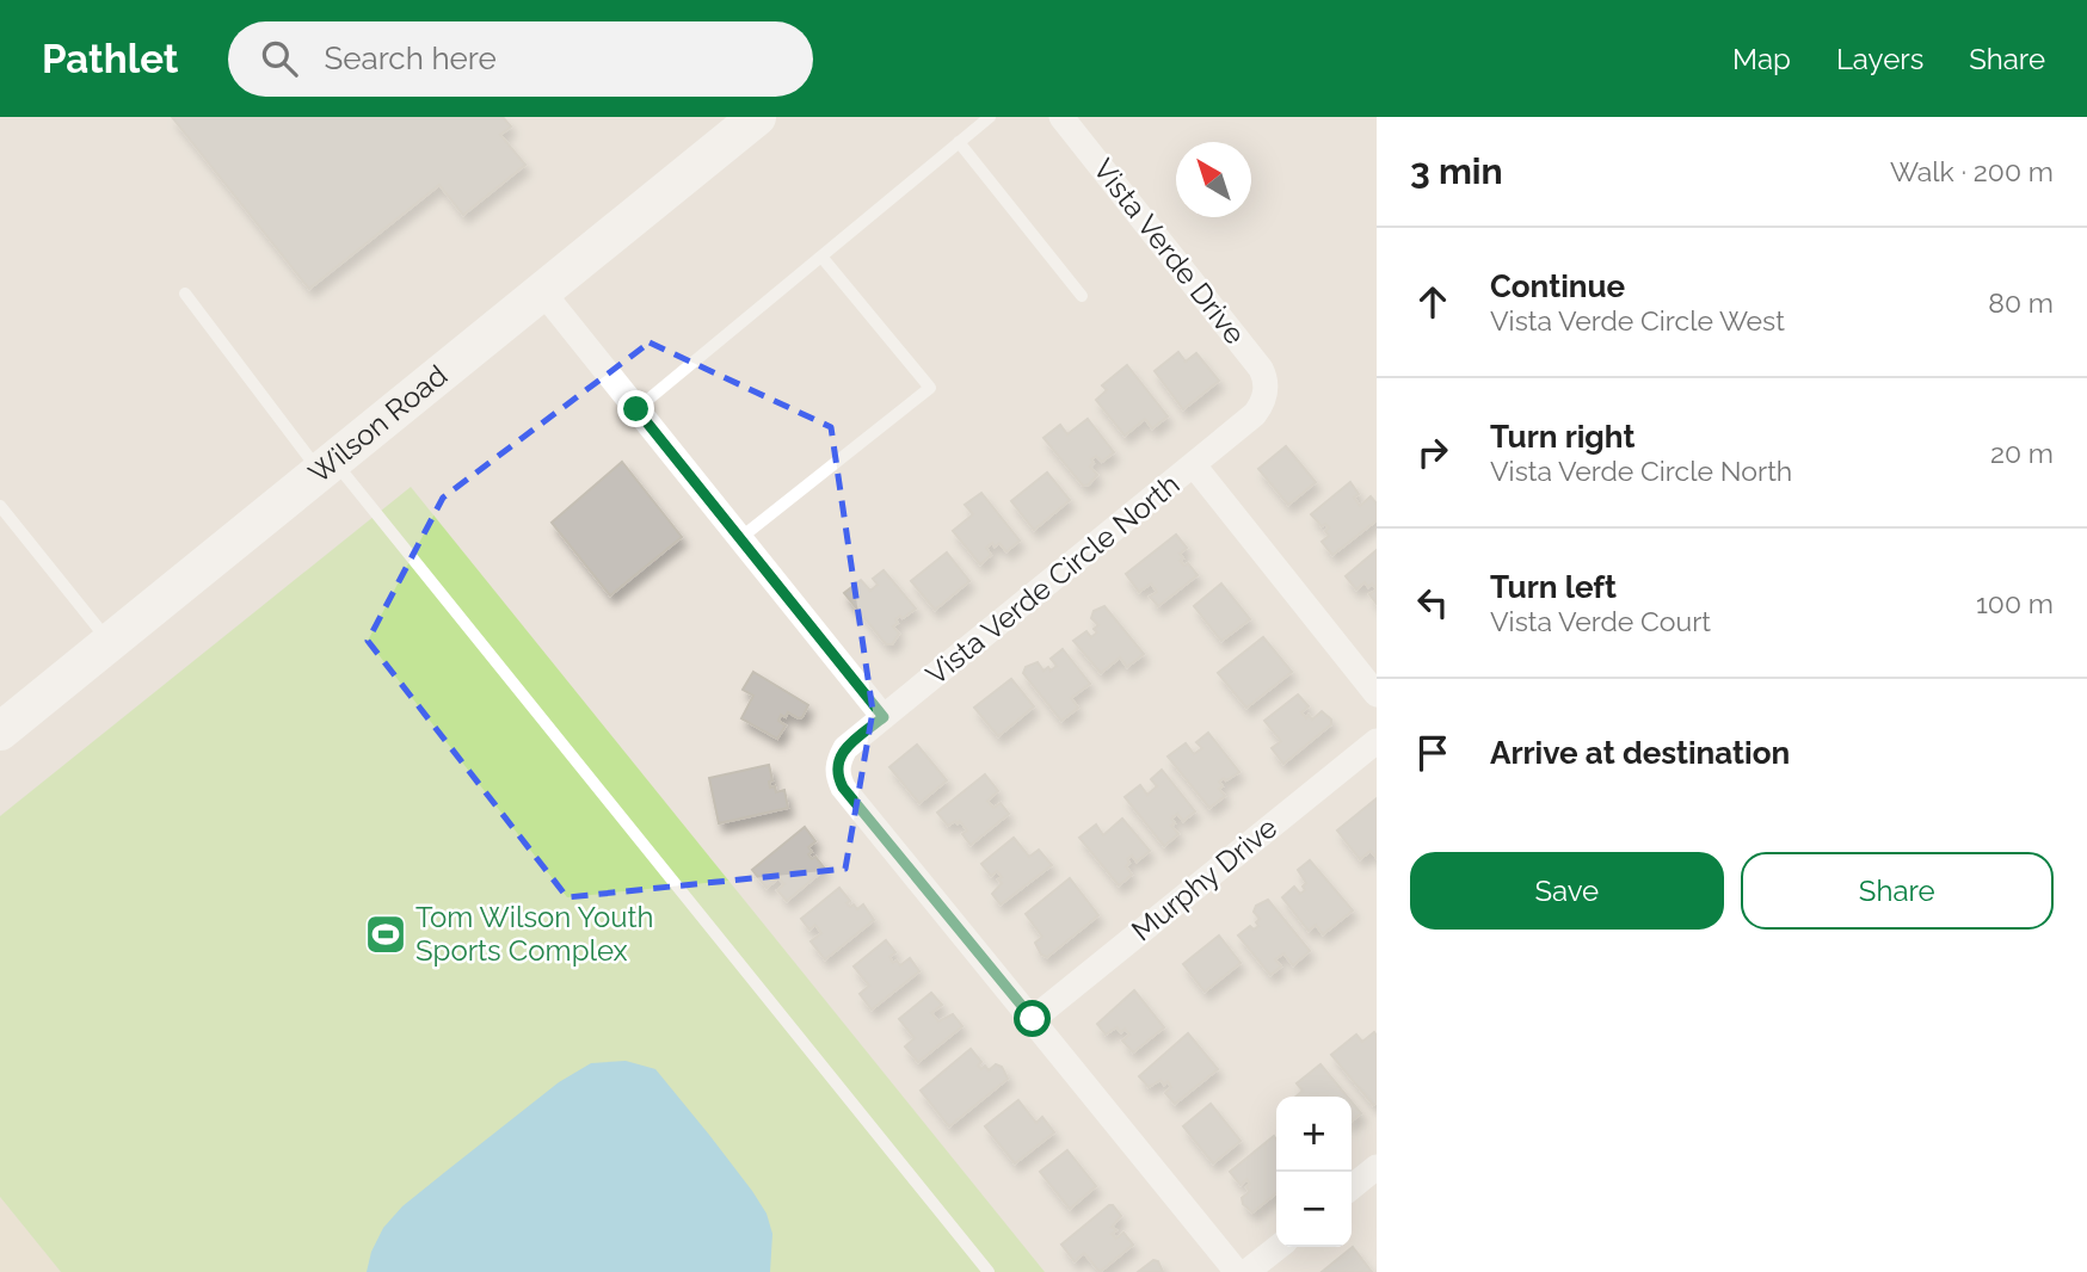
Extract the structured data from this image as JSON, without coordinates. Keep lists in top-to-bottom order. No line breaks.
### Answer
{"streets":{"main road":["Wilson Road"],"street":["Vista Verde Drive","Vista Verde Circle North","Murphy Drive"]},"crossings":[["Vista Verde Drive","Vista Verde Circle North"],["Vista Verde Circle North","Murphy Drive"]],"places":{"sports":["Tom Wilson Youth Sports Complex"]},"north":"top left","page":{"header":"Pathlet","search":"Search here","nav":["Map","Layers","Share"],"heading":["3 min","Walk · 200 m"],"list":[["Continue","Vista Verde Circle West","80 m"],["Turn right","Vista Verde Circle North","20 m"],["Turn left","Vista Verde Court","100 m"],"Arrive at destination"],"buttons":["Save","Share"],"map_buttons":["+","−"]}}
